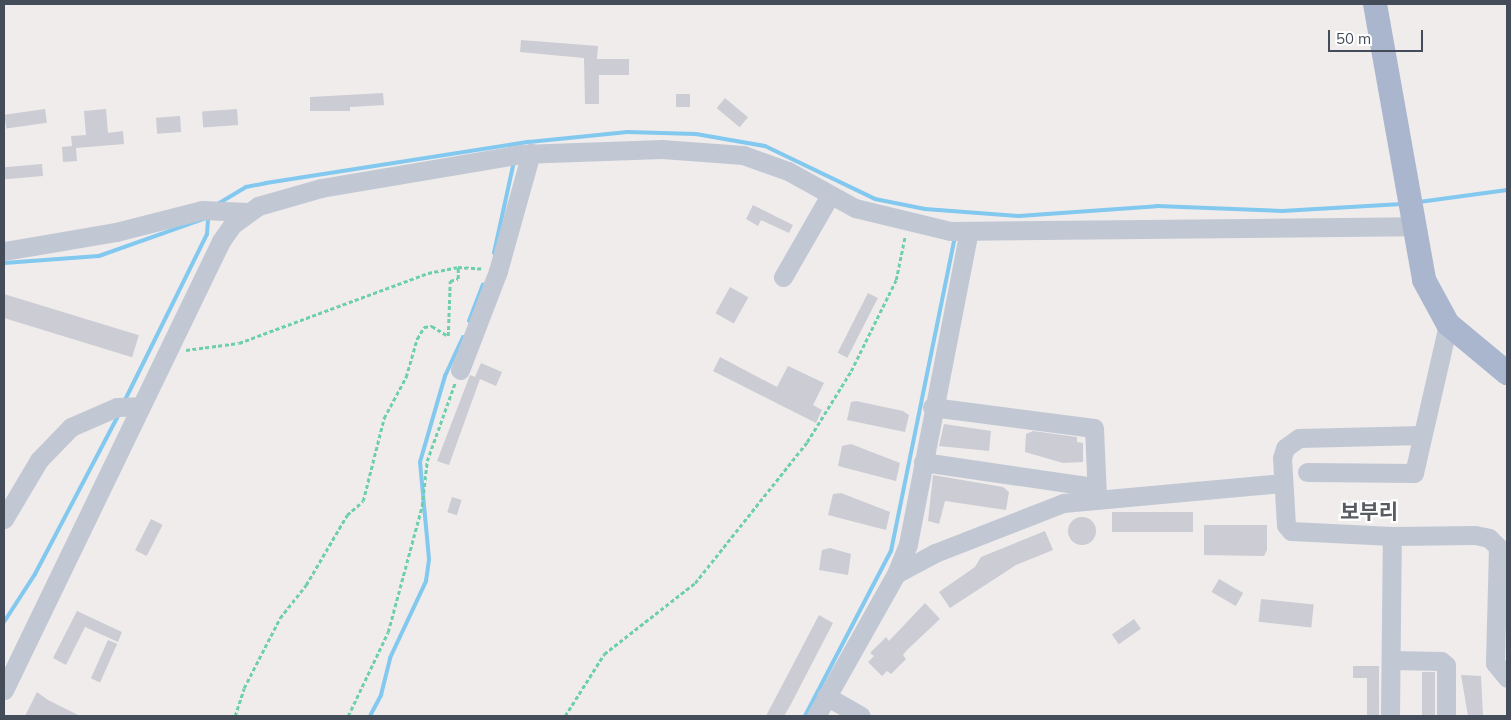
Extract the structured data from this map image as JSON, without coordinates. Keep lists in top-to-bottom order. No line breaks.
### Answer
{"districts":["보부리"],"scale_bar":"50 m"}
